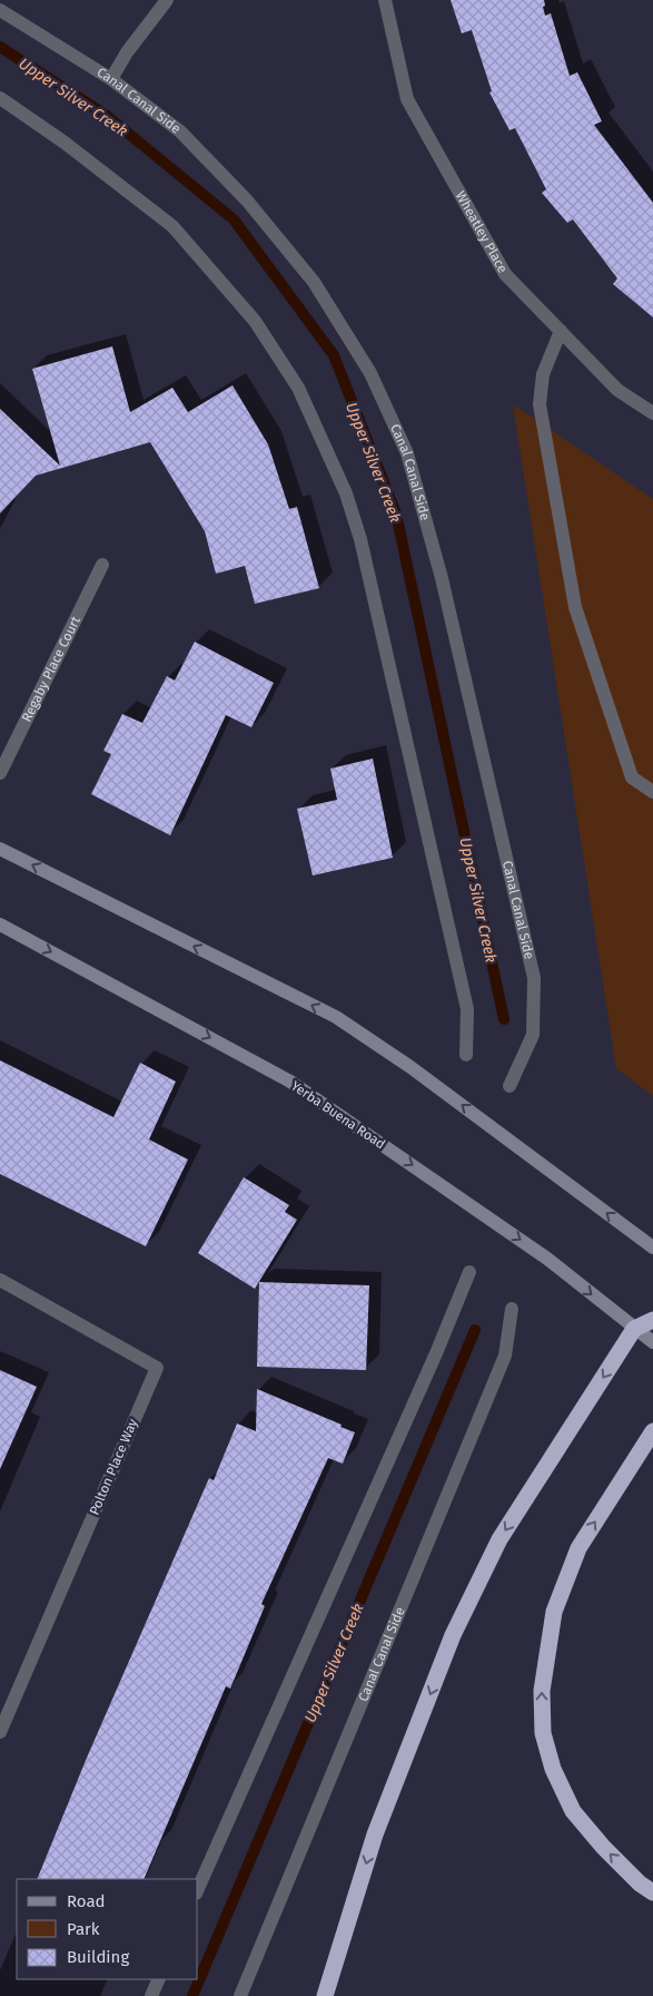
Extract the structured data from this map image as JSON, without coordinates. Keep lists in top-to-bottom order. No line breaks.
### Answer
{"streets":{"main road":["Yerba Buena Road"],"street":["Canal Canal Side","Wheatley Place","Regaby Place Court","Polton Place Way"]},"water":["Upper Silver Creek"],"legend":["Road","Park","Building"]}
